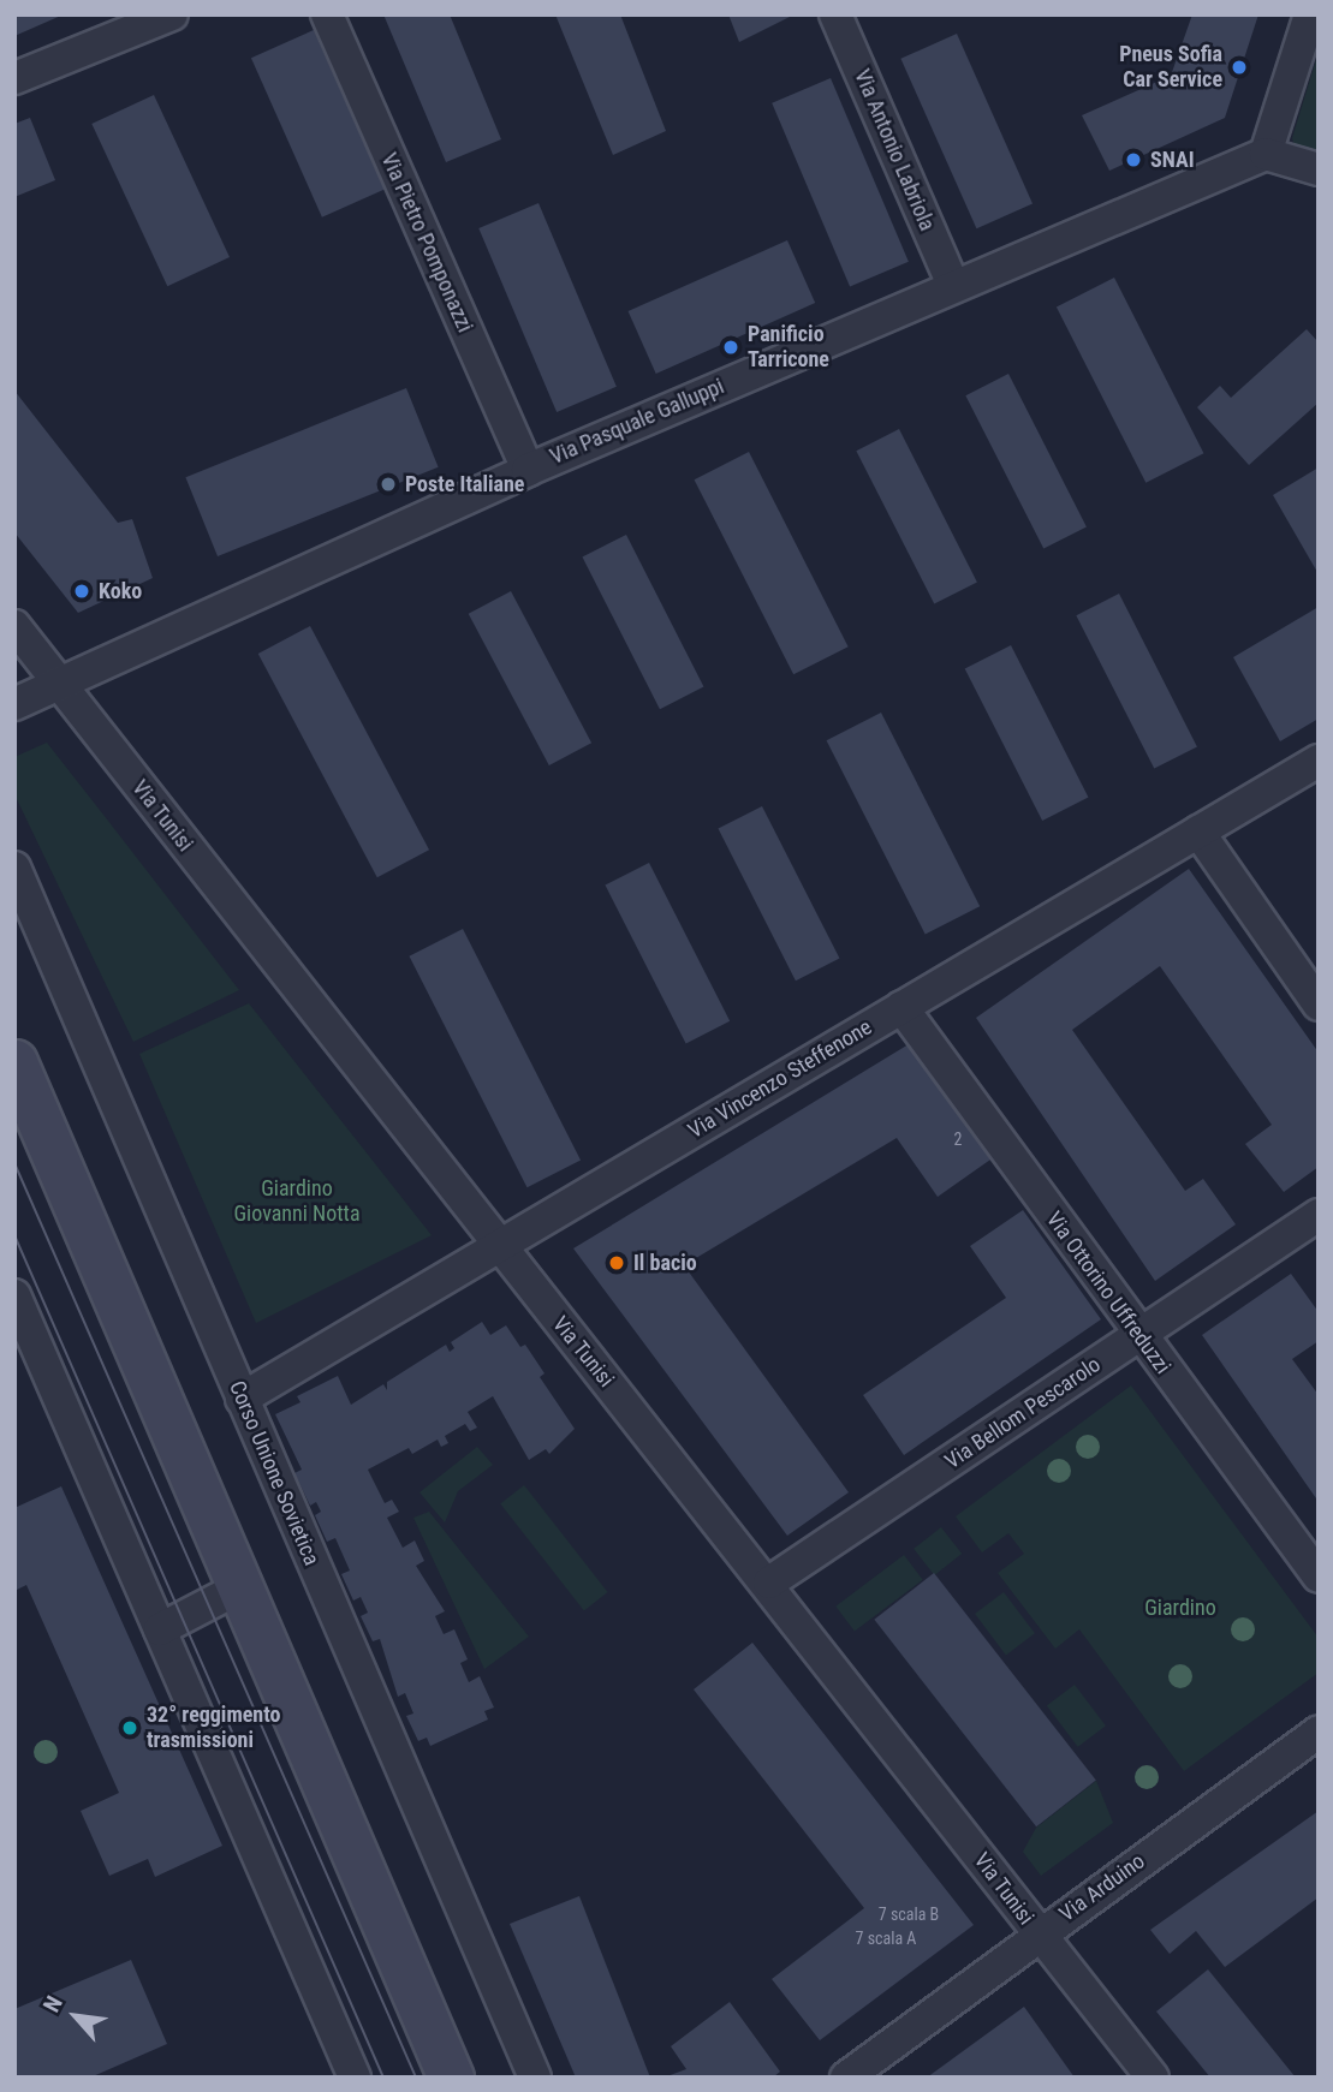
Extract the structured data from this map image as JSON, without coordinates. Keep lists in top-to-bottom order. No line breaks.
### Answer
{"streets":{"street":["Via Antonio Labriola","Via Pietro Pomponazzi","Via Pasquale Galluppi","Via Tunisi","Via Vincenzo Steffenone","Via Ottorino Uffreduzzi","Via Bellom Pescarolo","Corso Unione Sovietica","Via Arduino"]},"crossings":[["Via Antonio Labriola","Via Pasquale Galluppi"],["Via Pietro Pomponazzi","Via Pasquale Galluppi"],["Via Pasquale Galluppi","Via Tunisi"],["Via Tunisi","Via Vincenzo Steffenone"],["Via Tunisi","Via Bellom Pescarolo"],["Via Tunisi","Via Arduino"],["Via Vincenzo Steffenone","Via Ottorino Uffreduzzi"],["Via Vincenzo Steffenone","Corso Unione Sovietica"],["Via Ottorino Uffreduzzi","Via Bellom Pescarolo"]],"parks":["Giardino Giovanni Notta","Giardino"],"places":["Pneus Sofia Car Service","SNAI","Panificio Tarricone","Poste Italiane","Koko","Il bacio","32° reggimento trasmissioni"],"house_numbers":["2","7 scala B","7 scala A"],"north":"top left"}
